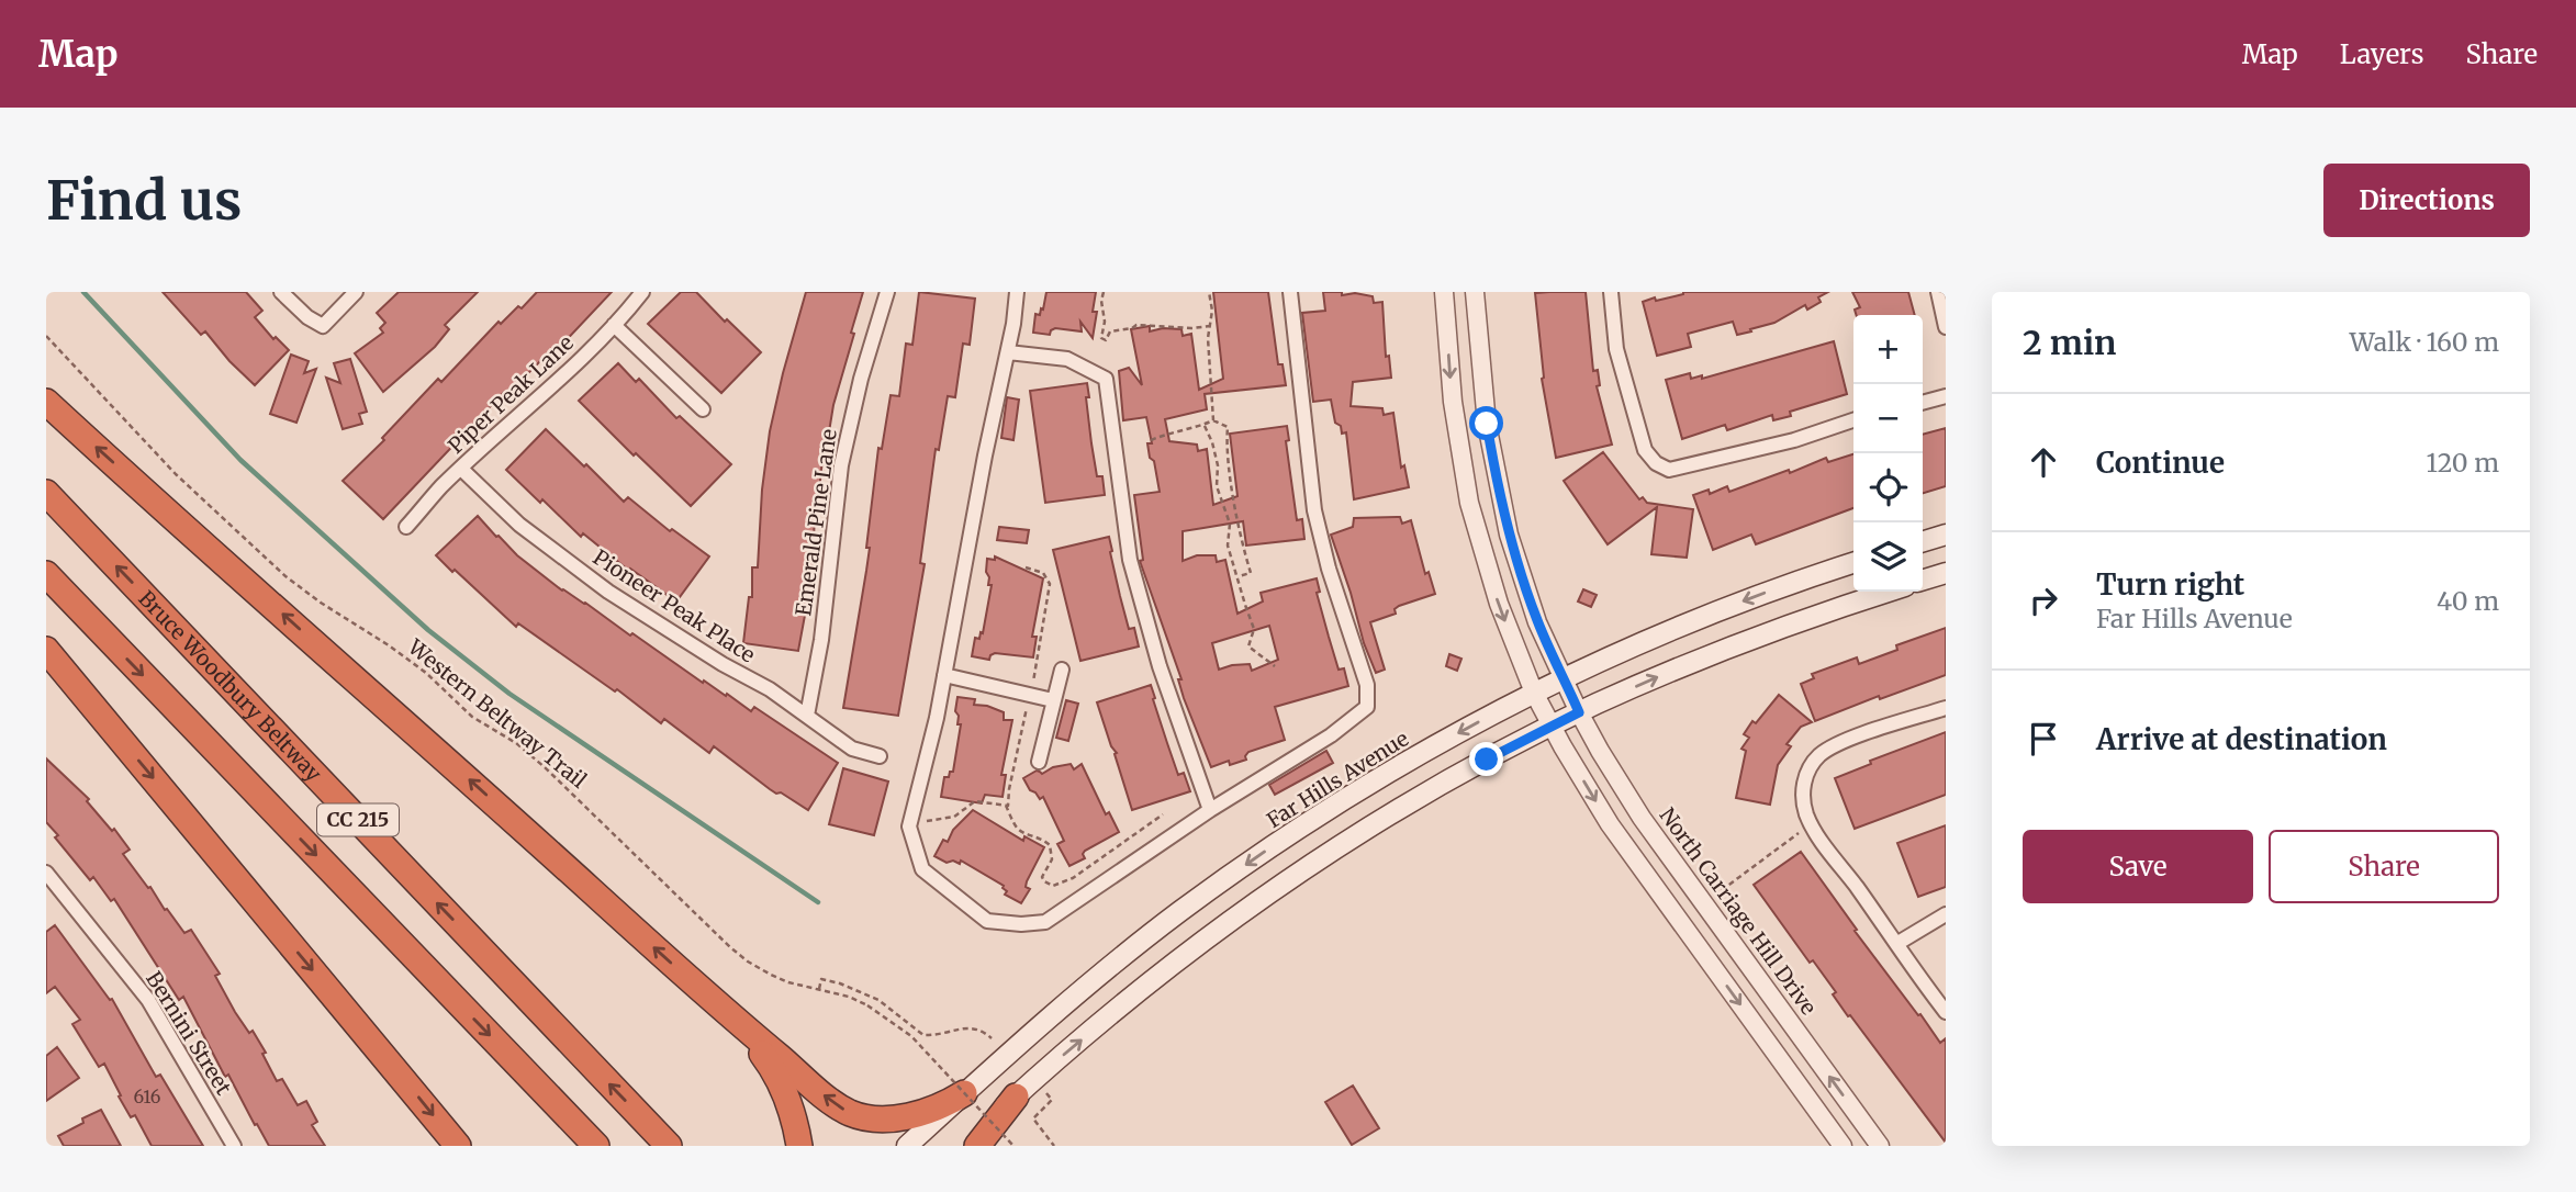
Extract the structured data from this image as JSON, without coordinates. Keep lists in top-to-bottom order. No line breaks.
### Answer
{"streets":{"highway":["Bruce Woodbury Beltway","CC 215"],"main road":["Far Hills Avenue"],"street":["Piper Peak Lane","Emerald Pine Lane","Pioneer Peak Place","North Carriage Hill Drive","Bernini Street"],"path":["Western Beltway Trail"]},"crossings":[["Piper Peak Lane","Pioneer Peak Place"],["Emerald Pine Lane","Pioneer Peak Place"],["Far Hills Avenue","North Carriage Hill Drive"]],"house_numbers":["616"],"page":{"header":"Map","nav":["Map","Layers","Share"],"buttons":["Directions",["Save","Share"]],"title":"Find us","heading":["2 min","Walk · 160 m"],"map_buttons":["+","−"],"list":[["Continue","120 m"],["Turn right","Far Hills Avenue","40 m"],"Arrive at destination"]}}
